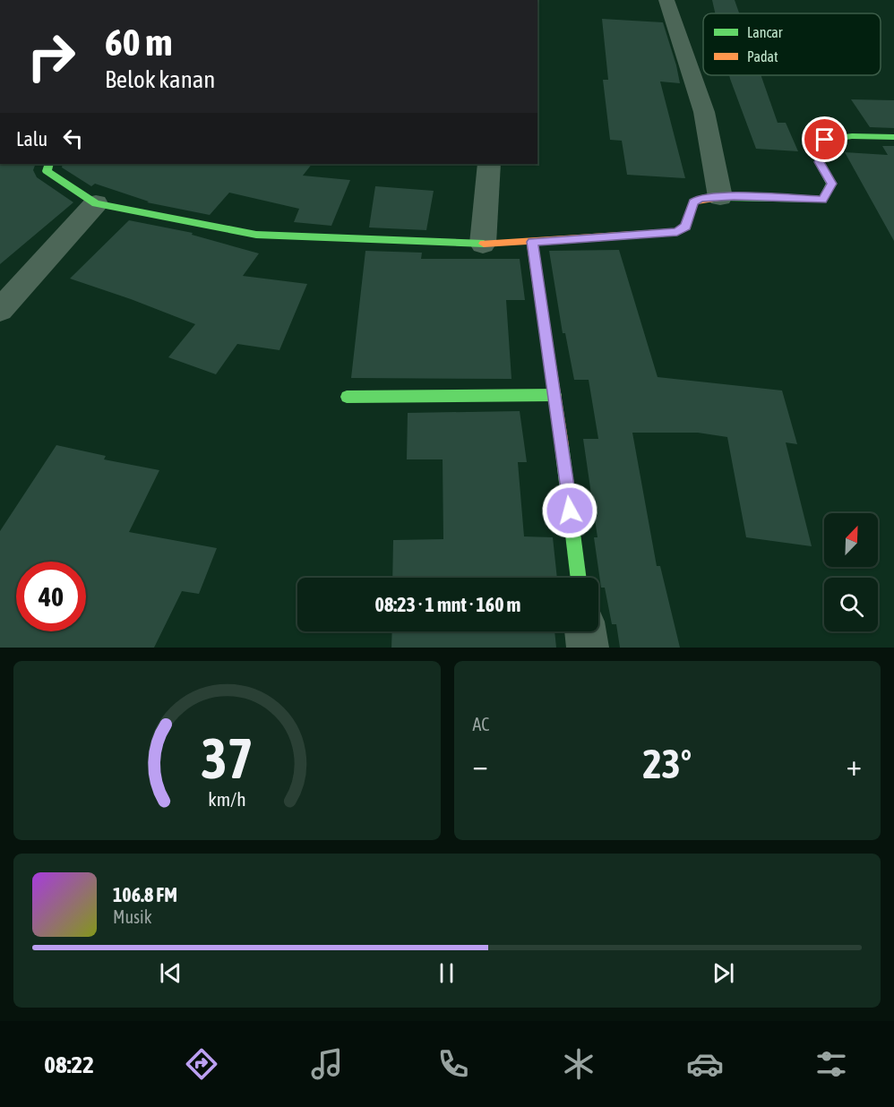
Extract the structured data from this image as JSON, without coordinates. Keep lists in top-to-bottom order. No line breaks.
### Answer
{"legend":["Lancar","Padat"],"north":"top right","page":{"turn":["60 m","Belok kanan"],"then":"Lalu","limit":"40","trip":"08:23 · 1 mnt · 160 m","tile":"AC","heat":["−","23°","+"],"song":["106.8 FM","Musik"],"tabs":"08:22","gauge":["37","km/h"]}}
